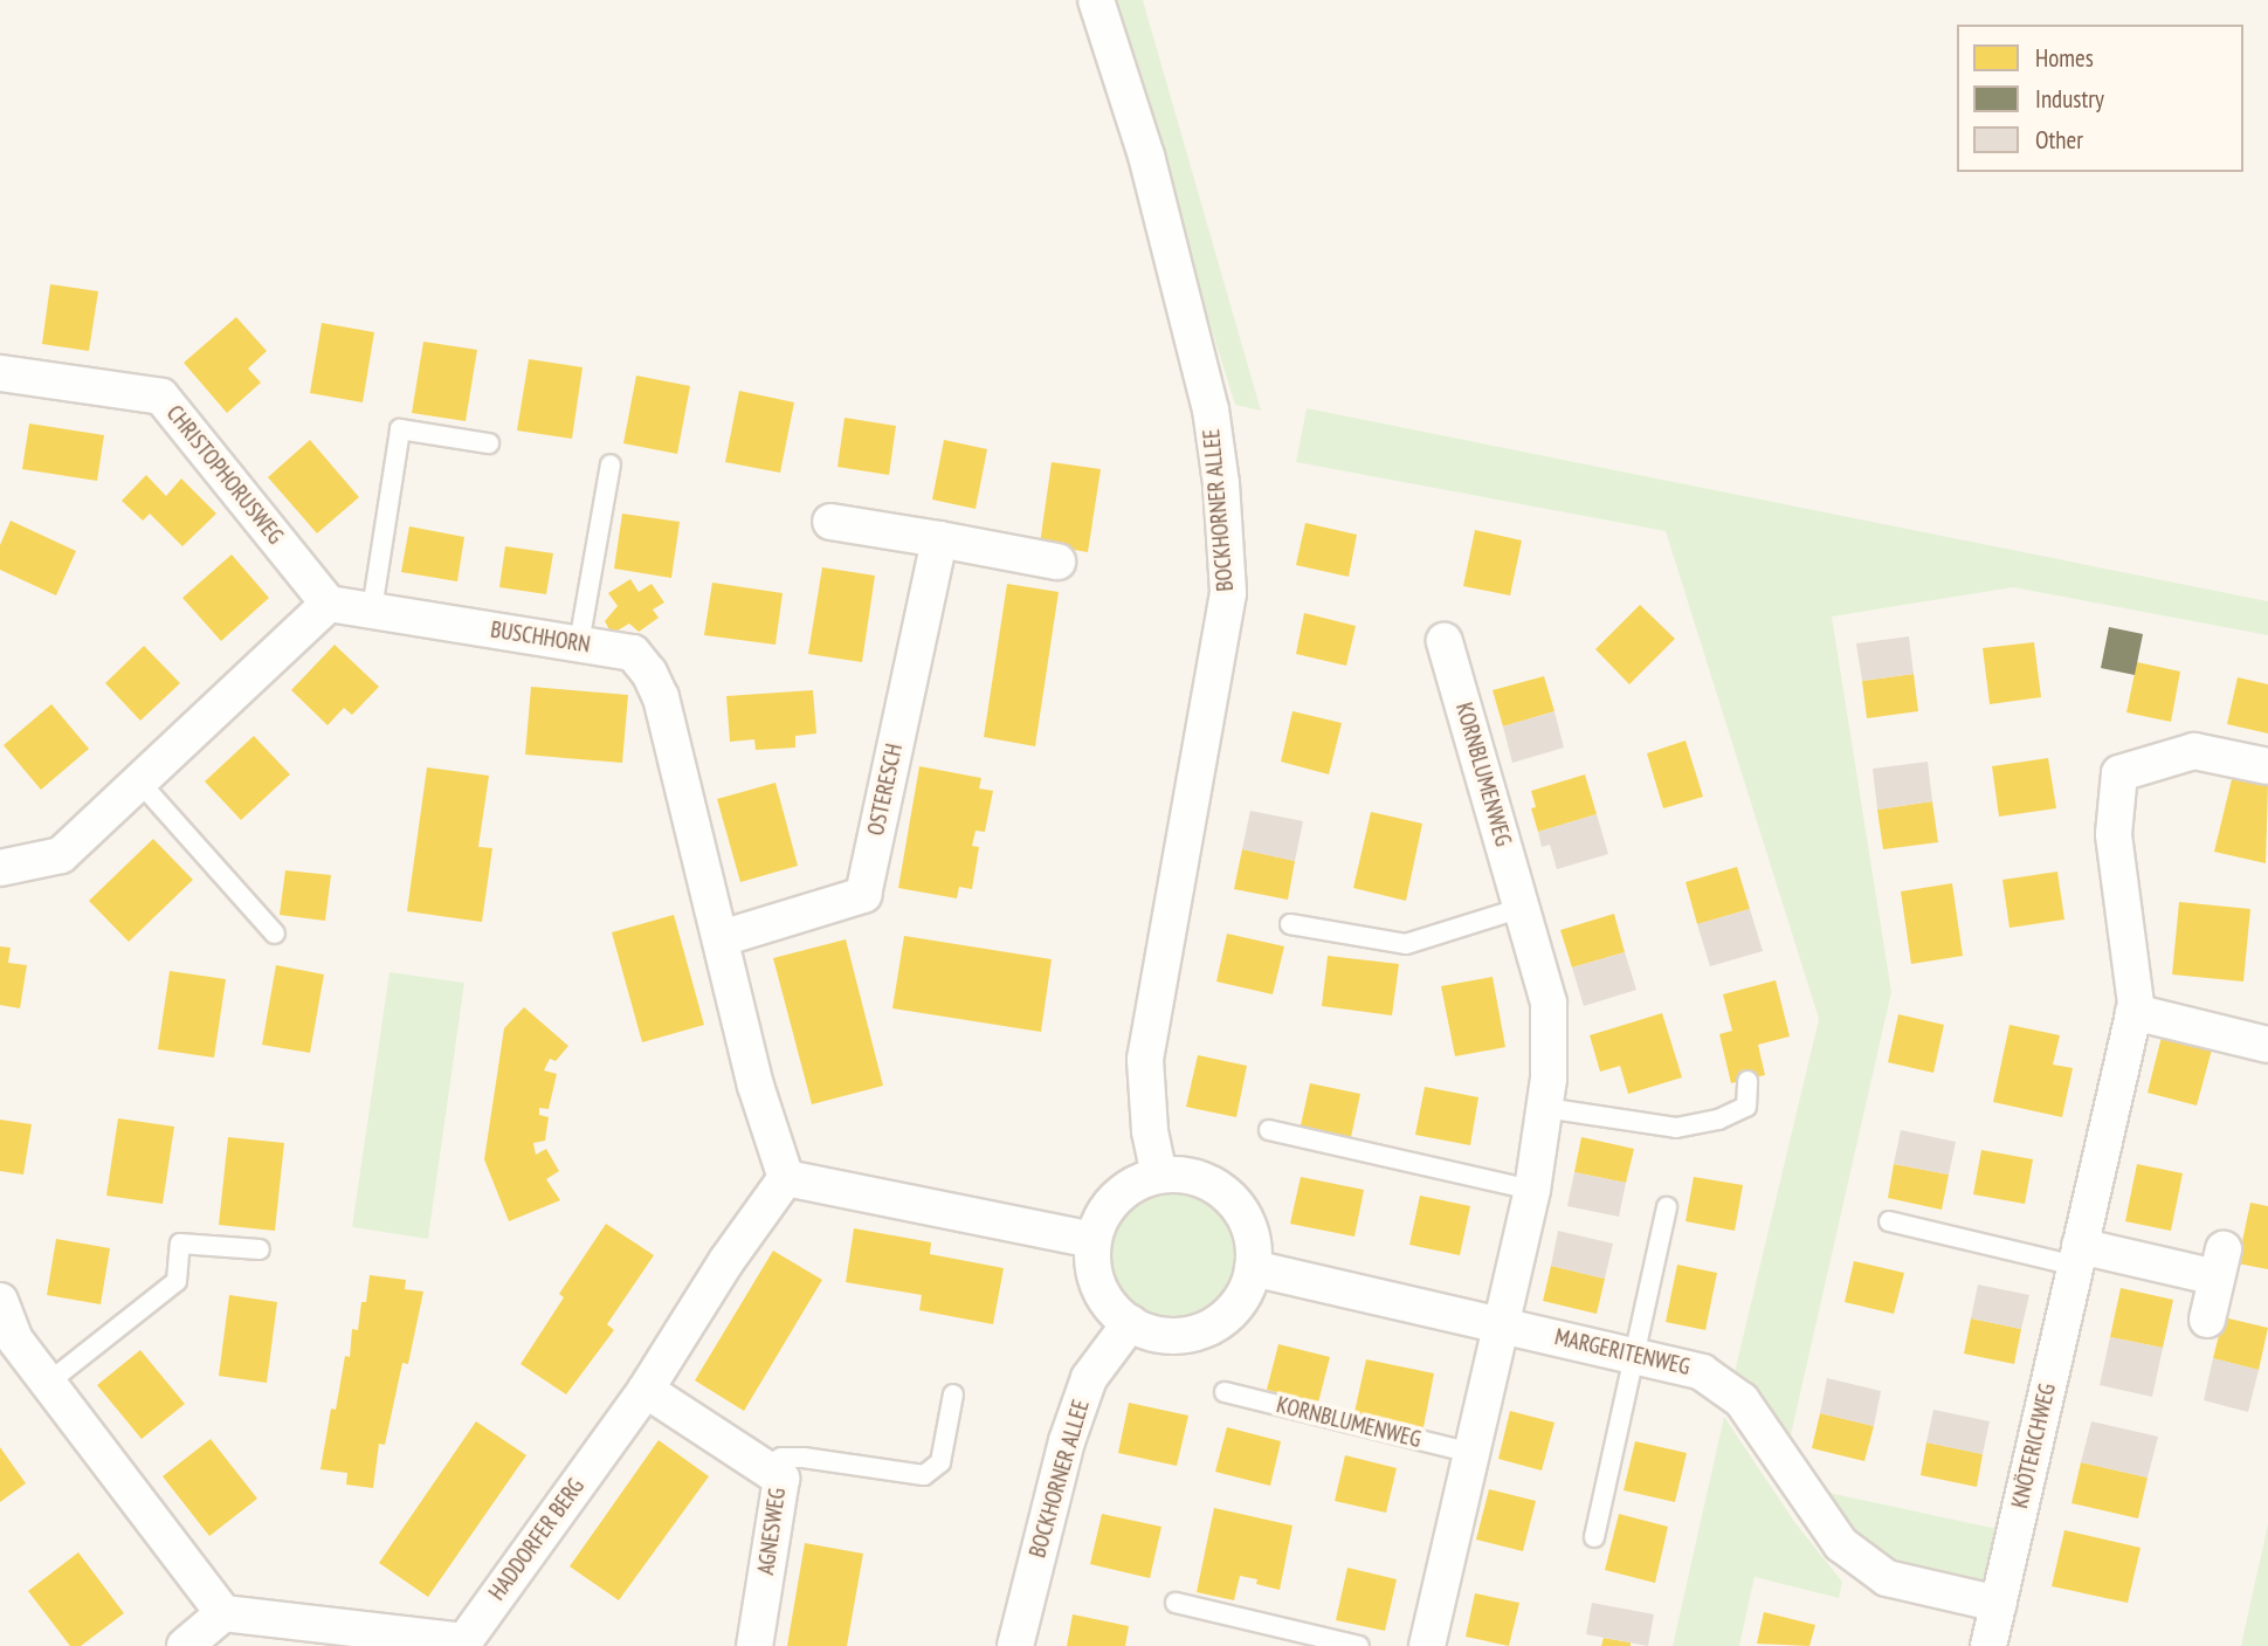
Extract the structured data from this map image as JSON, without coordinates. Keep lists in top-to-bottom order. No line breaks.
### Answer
{"streets":{"street":["CHRISTOPHORUSWEG","BOCKHORNER ALLEE","BUSCHHORN","KORNBLUMENWEG","OSTERESCH","MARGERITENWEG","KNÖTERICHWEG","AGNESWEG","HADDORFER BERG"]},"crossings":[["CHRISTOPHORUSWEG","BUSCHHORN"],["BOCKHORNER ALLEE","MARGERITENWEG"],["BUSCHHORN","OSTERESCH"],["BUSCHHORN","HADDORFER BERG"],["KORNBLUMENWEG","MARGERITENWEG"],["MARGERITENWEG","KNÖTERICHWEG"],["AGNESWEG","HADDORFER BERG"]],"legend":["Homes","Industry","Other"]}
